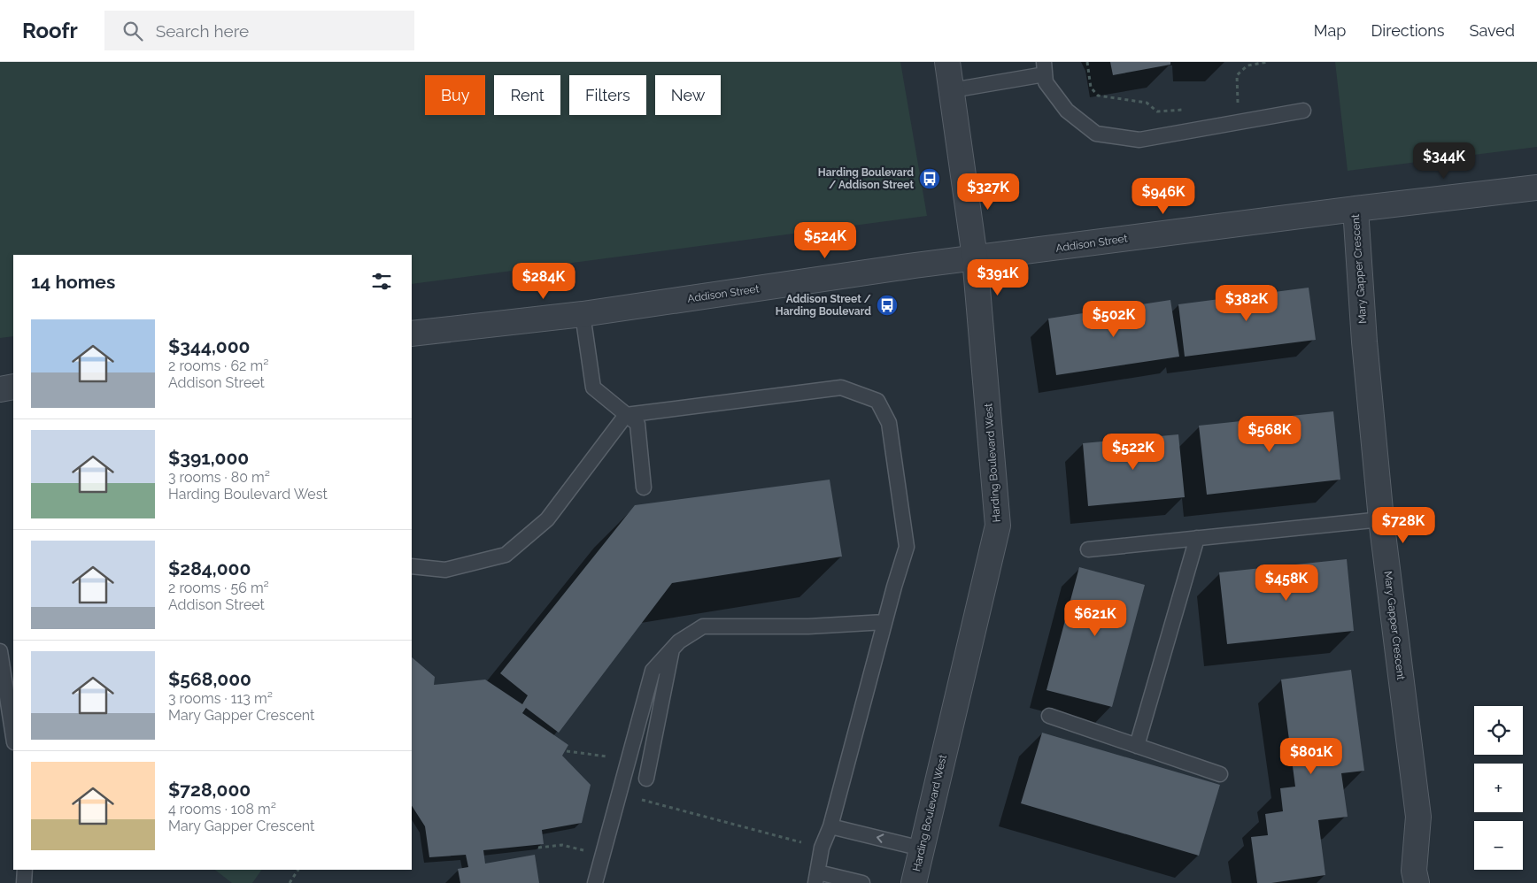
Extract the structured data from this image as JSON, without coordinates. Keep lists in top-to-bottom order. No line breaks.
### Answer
{"streets":{"street":["Addison Street","Mary Gapper Crescent","Harding Boulevard West"]},"crossings":[["Addison Street","Mary Gapper Crescent"],["Addison Street","Harding Boulevard West"]],"places":{"bus stop":["Harding Boulevard / Addison Street","Addison Street / Harding Boulevard"]},"page":{"header":"Roofr","search":"Search here","nav":["Map","Directions","Saved"],"chip":["Buy","Rent","Filters","New"],"price":["$344K","$327K","$946K","$524K","$391K","$284K","$382K","$502K","$568K","$522K","$728K","$458K","$621K","$801K"],"heading":"14 homes","list":[{"name":"$344,000","note":"2 rooms · 62 m² · Addison Street"},{"name":"$391,000","note":"3 rooms · 80 m² · Harding Boulevard West"},{"name":"$284,000","note":"2 rooms · 56 m² · Addison Street"},{"name":"$568,000","note":"3 rooms · 113 m² · Mary Gapper Crescent"},{"name":"$728,000","note":"4 rooms · 108 m² · Mary Gapper Crescent"}],"map_buttons":["+","−"]}}
